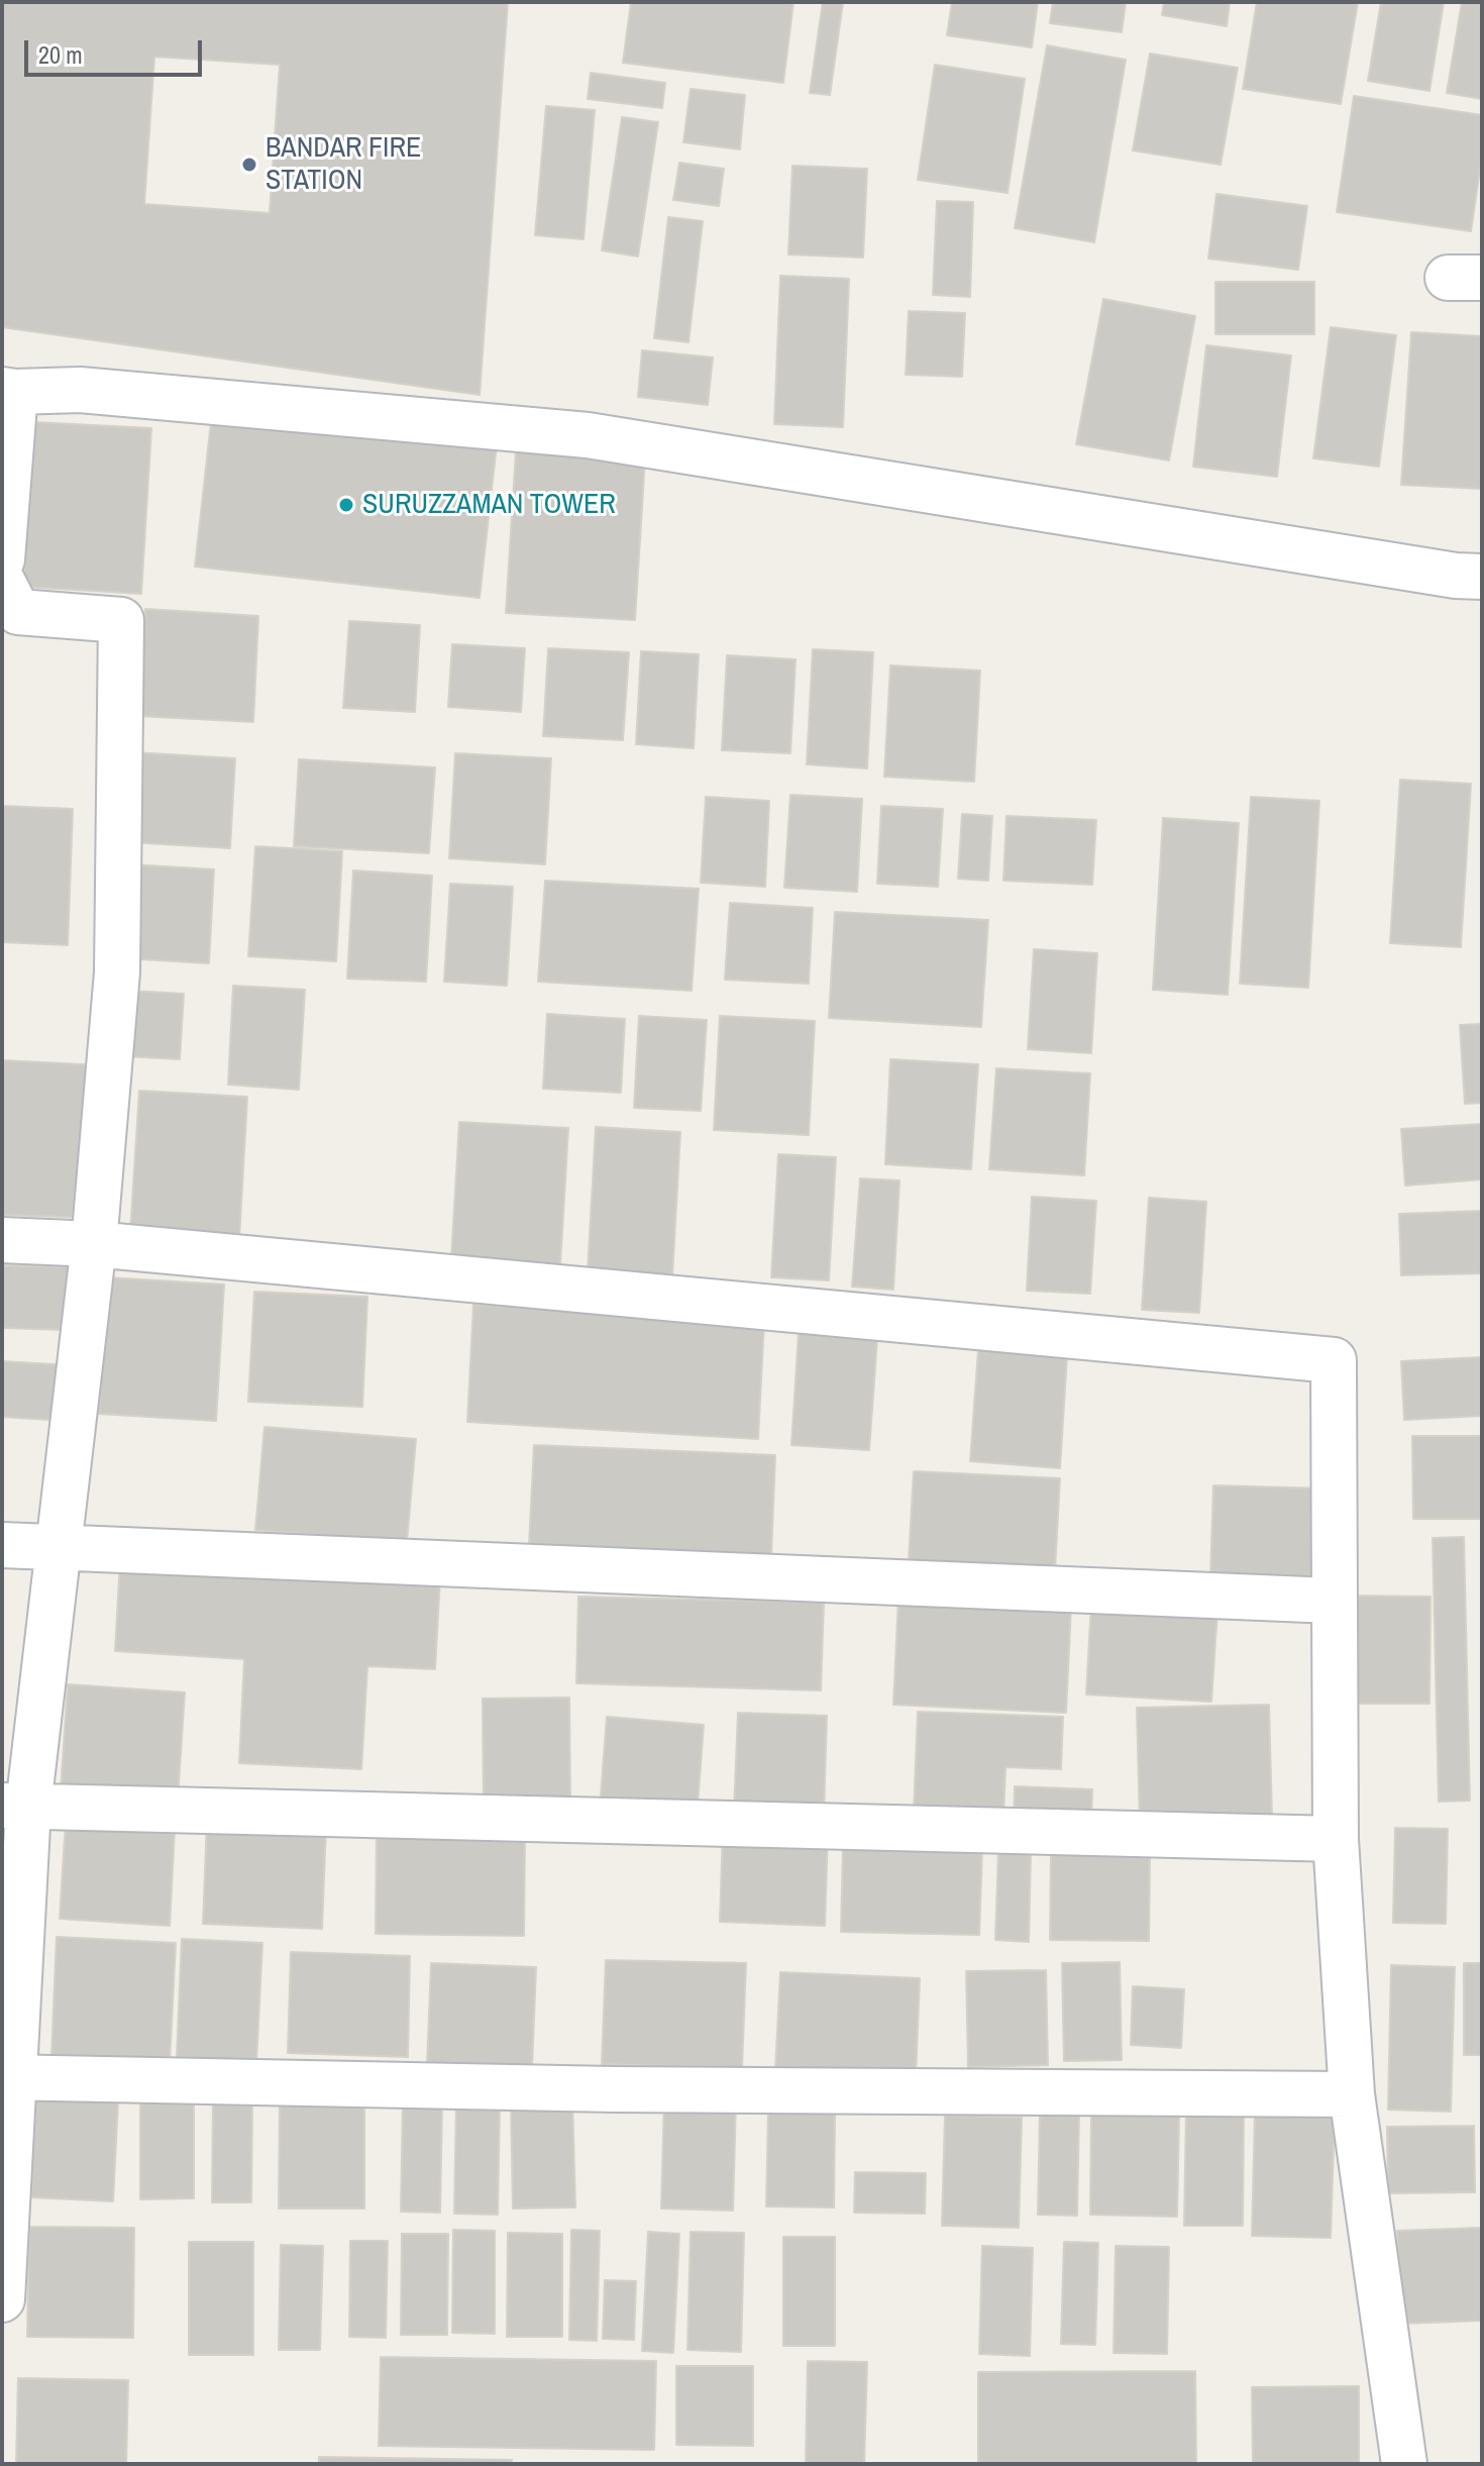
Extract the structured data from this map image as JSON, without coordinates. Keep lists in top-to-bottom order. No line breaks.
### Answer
{"places":["BANDAR FIRE STATION","SURUZZAMAN TOWER"],"scale_bar":"20 m"}
